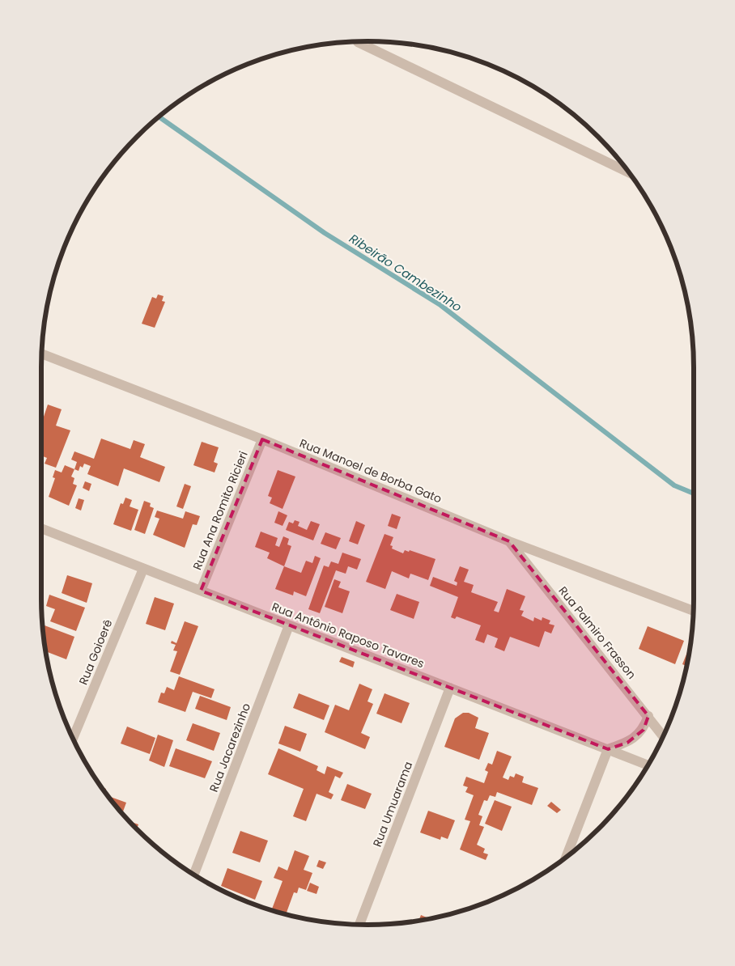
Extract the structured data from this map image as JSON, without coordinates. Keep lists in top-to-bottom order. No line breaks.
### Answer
{"streets":{"street":["Rua Manoel de Borba Gato","Rua Ana Romito Ricieri","Rua Palmiro Frasson","Rua Antônio Raposo Tavares","Rua Goioerê","Rua Jacarezinho","Rua Umuarama"]},"crossings":[["Rua Manoel de Borba Gato","Rua Ana Romito Ricieri"],["Rua Manoel de Borba Gato","Rua Palmiro Frasson"],["Rua Ana Romito Ricieri","Rua Antônio Raposo Tavares"],["Rua Antônio Raposo Tavares","Rua Goioerê"],["Rua Antônio Raposo Tavares","Rua Jacarezinho"],["Rua Antônio Raposo Tavares","Rua Umuarama"]],"water":["Ribeirão Cambezinho"]}
